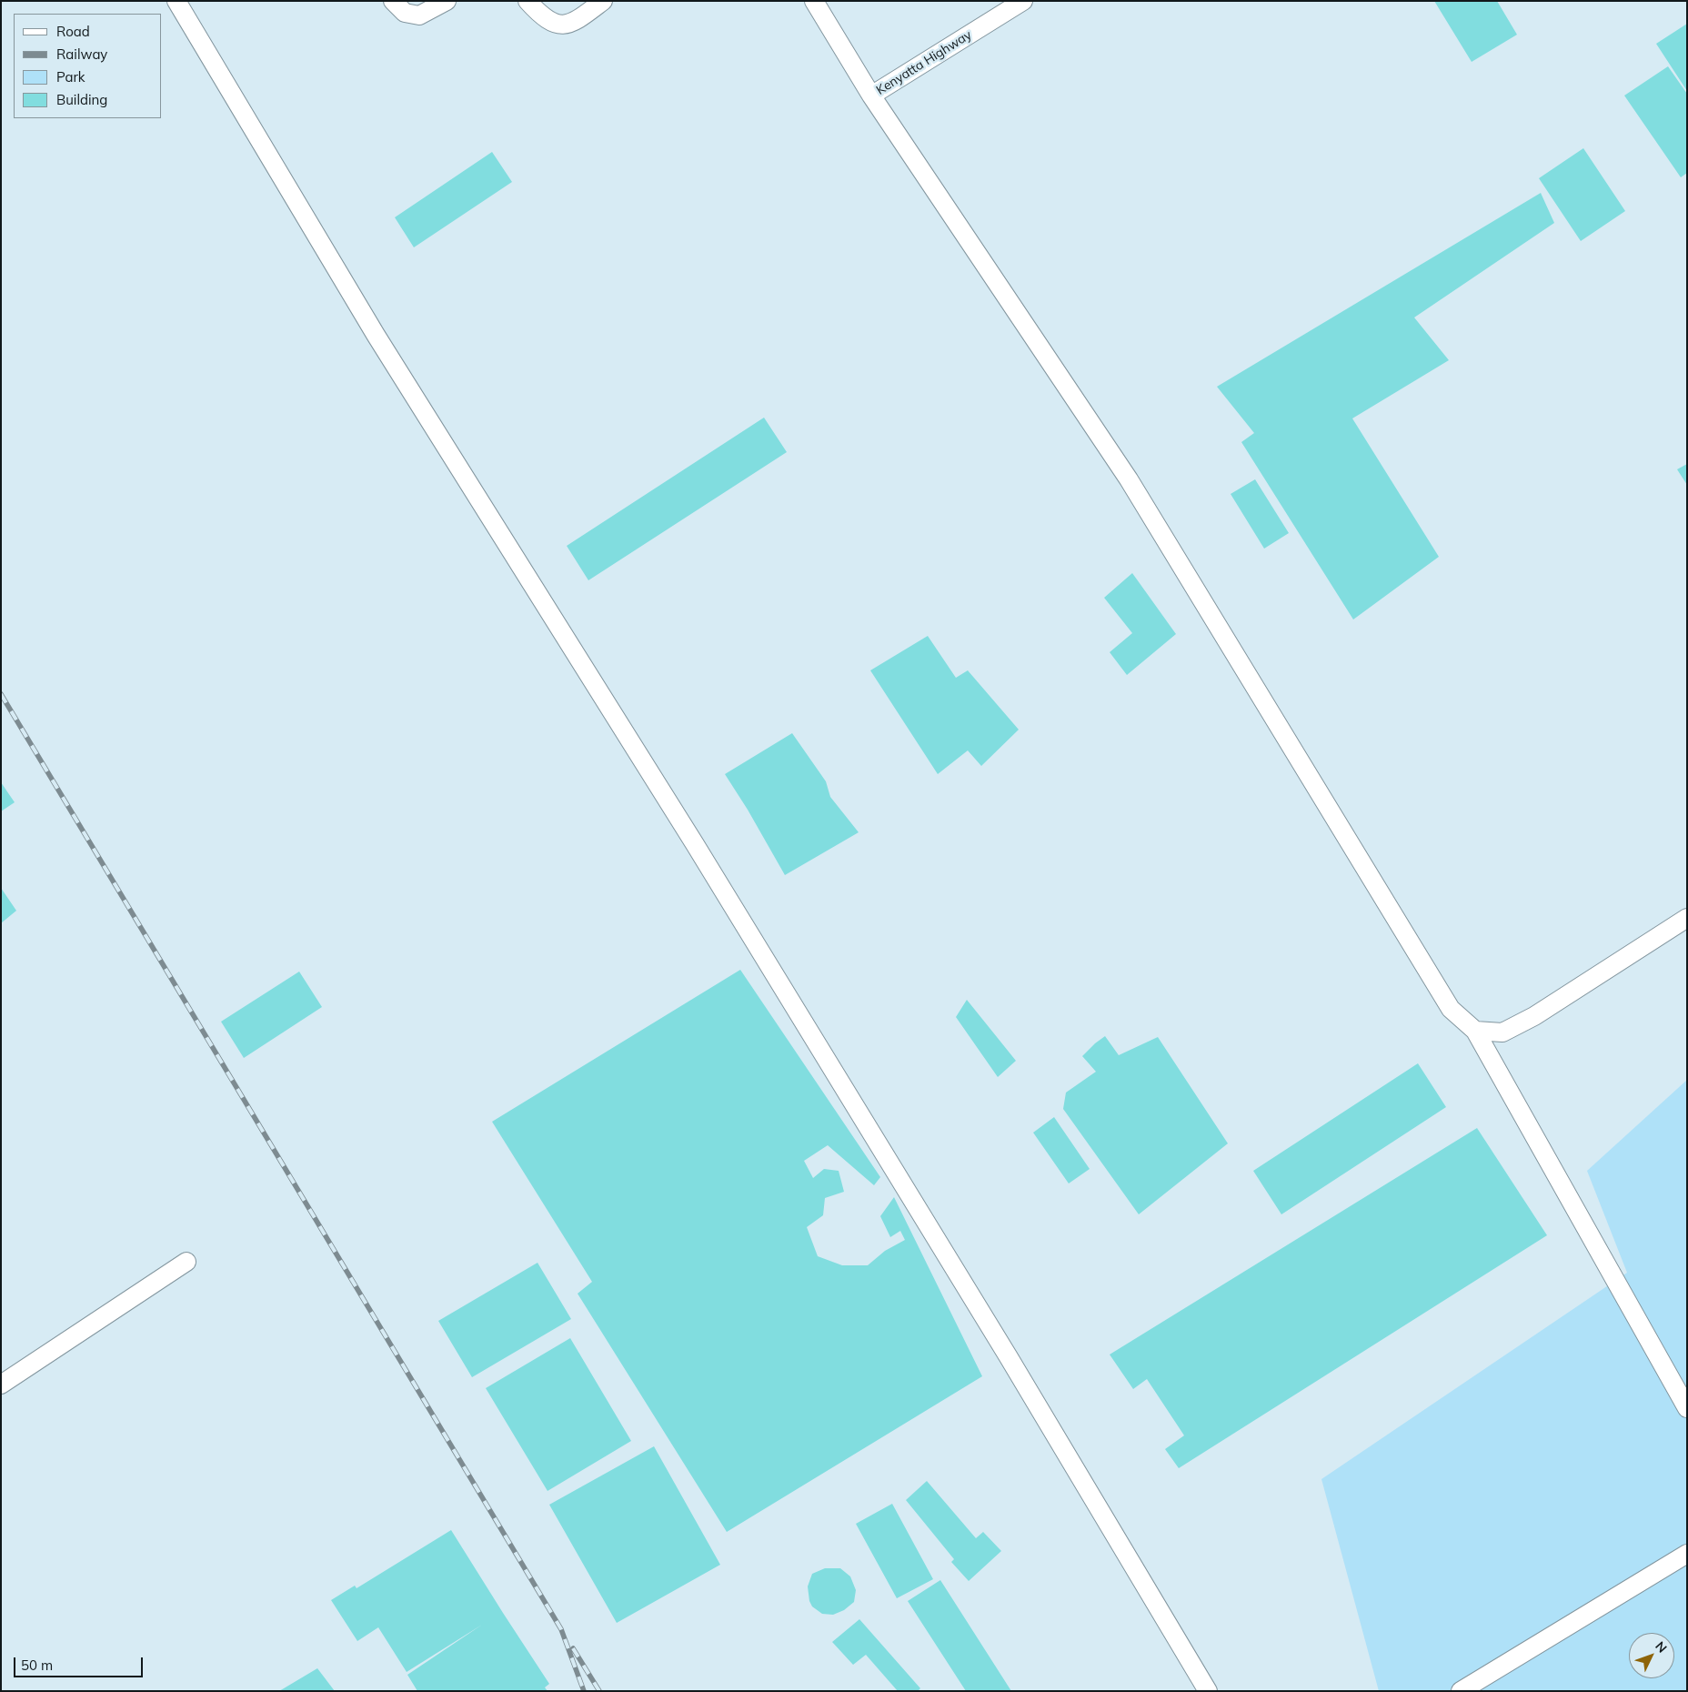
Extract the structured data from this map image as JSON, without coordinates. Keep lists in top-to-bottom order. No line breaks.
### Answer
{"streets":{"street":["Kenyatta Highway"]},"legend":["Road","Railway","Park","Building"],"scale_bar":"50 m","north":"top right"}
